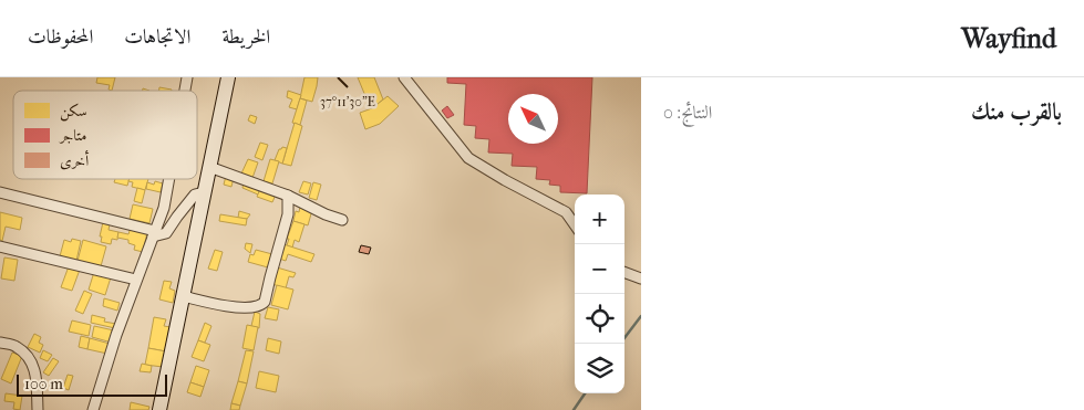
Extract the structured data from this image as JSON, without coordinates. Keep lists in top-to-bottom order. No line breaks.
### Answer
{"legend":["سكن","متاجر","أخرى"],"scale_bar":"100 m","north":"top left","page":{"header":"Wayfind","nav":["الخريطة","الاتجاهات","المحفوظات"],"heading":["بالقرب منك","النتائج: 0"],"map_buttons":["+","−"],"scale":"100 m"},"coordinates":["37°11'30\"E"]}
